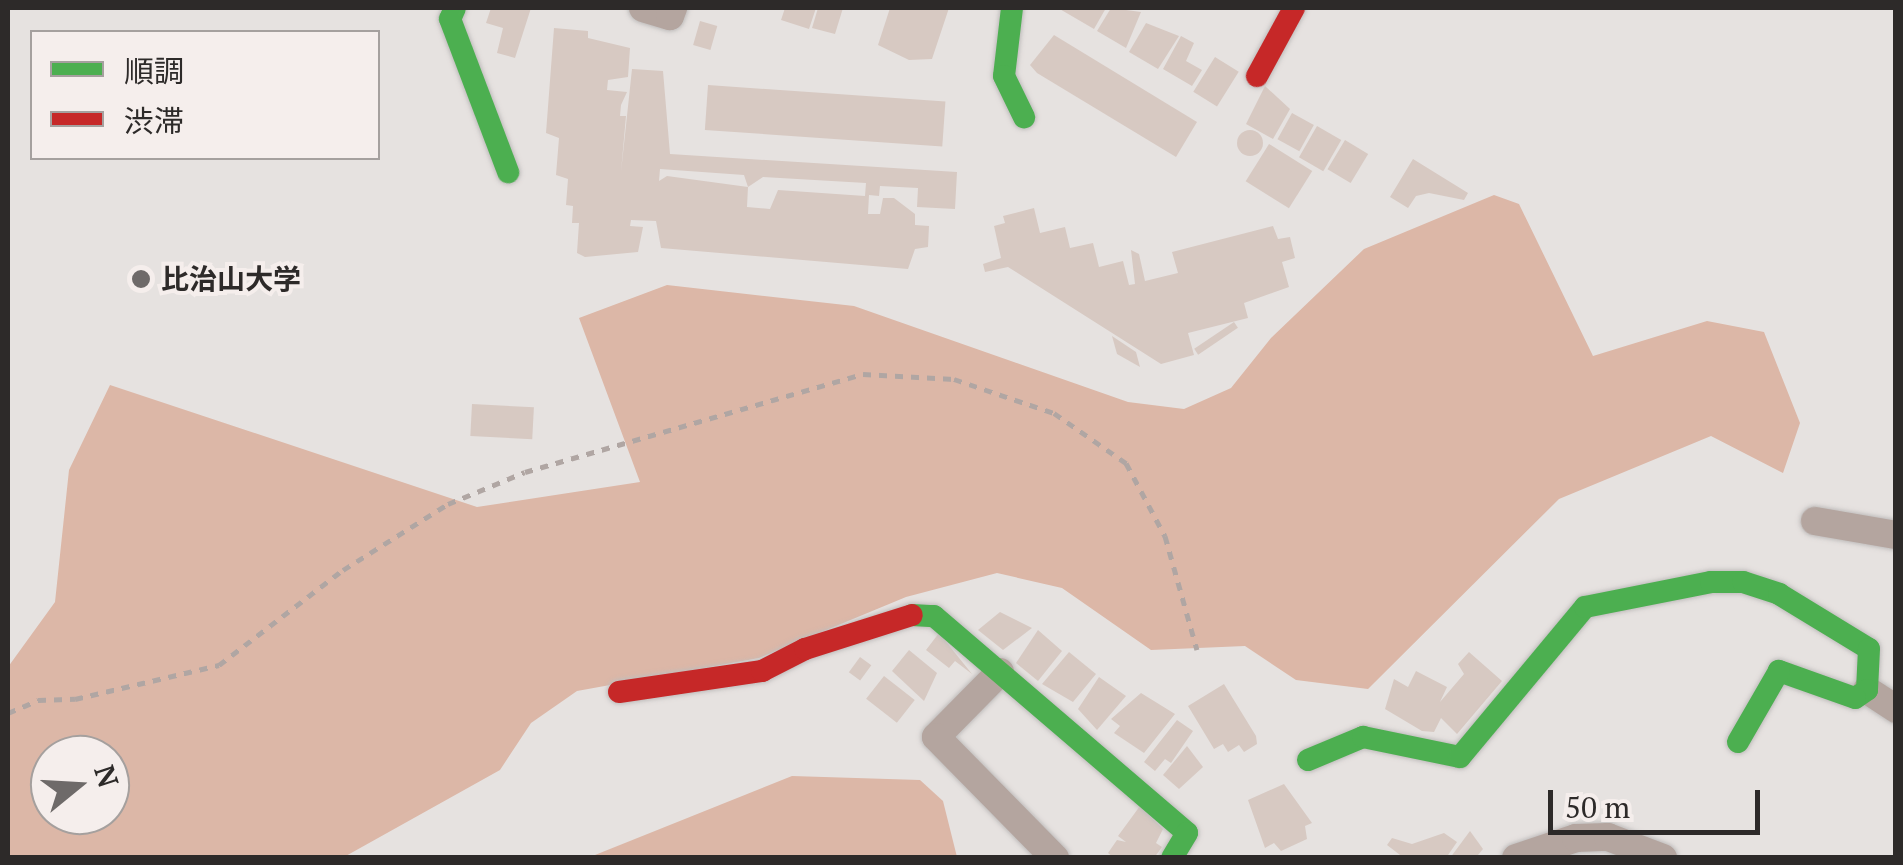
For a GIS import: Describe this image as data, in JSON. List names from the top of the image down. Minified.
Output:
{"places":["比治山大学"],"legend":["順調","渋滞"],"scale_bar":"50 m","north":"right"}
